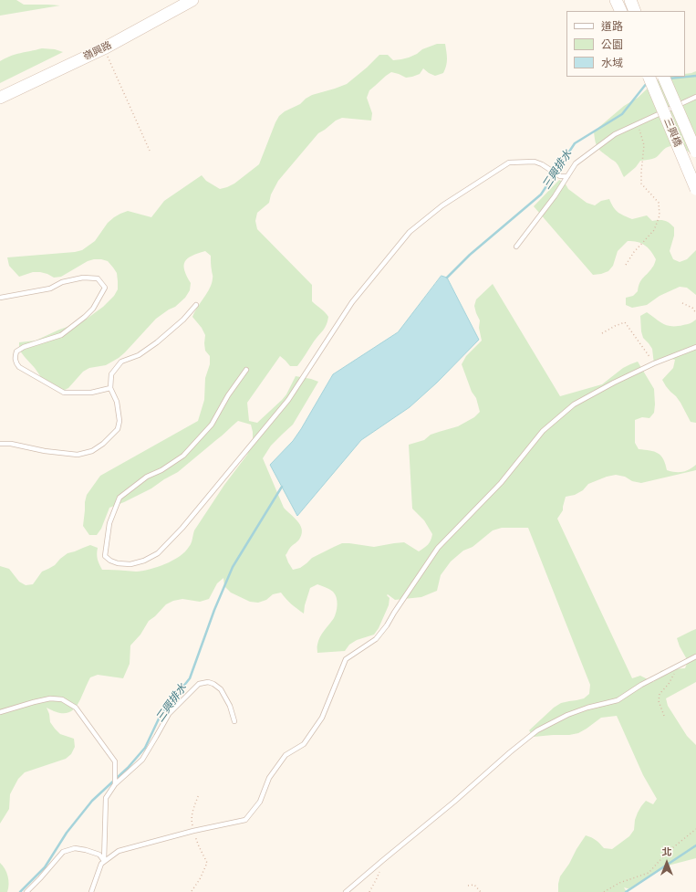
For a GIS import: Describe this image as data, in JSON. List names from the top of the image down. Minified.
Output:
{"streets":{"main road":["嶺興路","三興橋"]},"water":["三興排水"],"legend":["道路","公園","水域"],"north":"top"}
